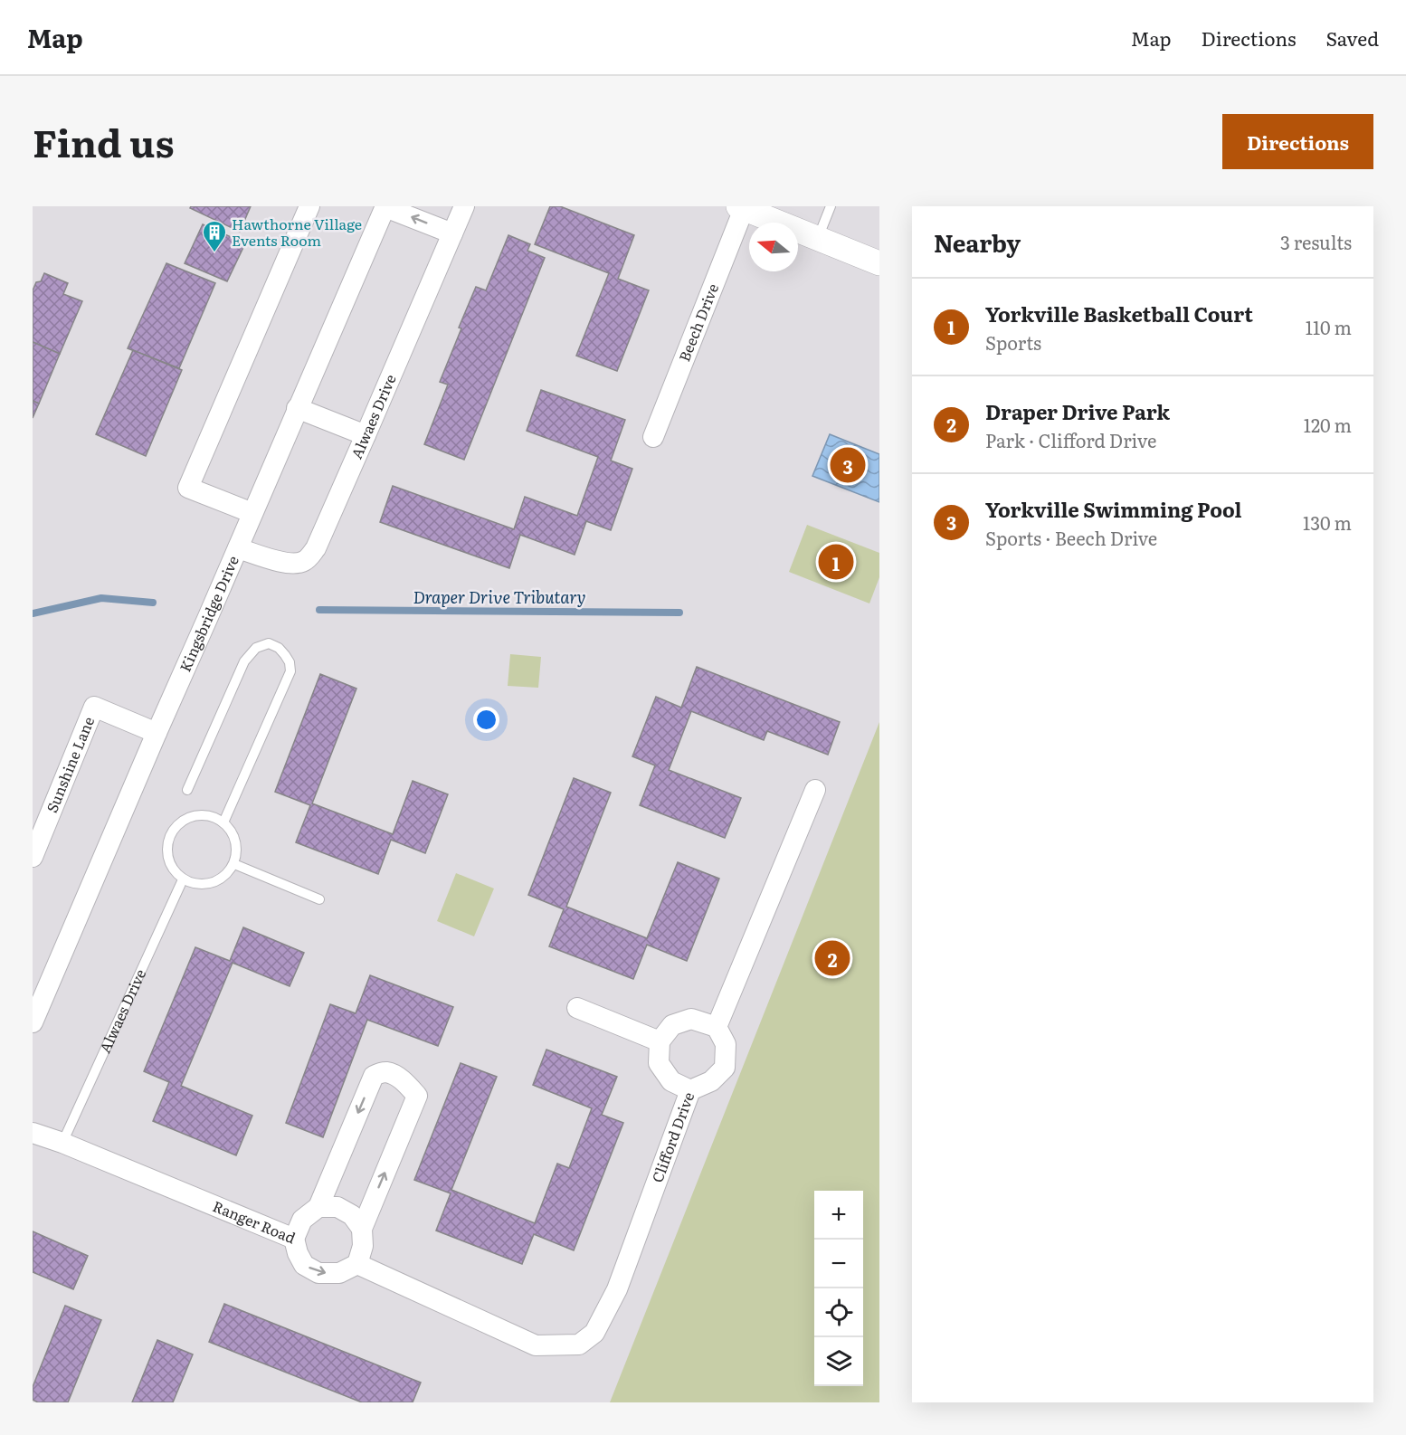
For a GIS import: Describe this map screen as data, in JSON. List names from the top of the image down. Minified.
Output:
{"streets":{"street":["Beech Drive","Alwaes Drive","Kingsbridge Drive","Sunshine Lane","Clifford Drive","Ranger Road"]},"crossings":[["Alwaes Drive","Kingsbridge Drive"],["Alwaes Drive","Ranger Road"],["Kingsbridge Drive","Sunshine Lane"],["Clifford Drive","Ranger Road"]],"water":["Draper Drive Tributary"],"places":{"building":["Hawthorne Village Events Room"]},"north":"left","page":{"header":"Map","nav":["Map","Directions","Saved"],"title":"Find us","buttons":"Directions","heading":["Nearby","3 results"],"list":[{"mark":"1","name":"Yorkville Basketball Court","note":"Sports","value":"110 m"},{"mark":"2","name":"Draper Drive Park","note":"Park · Clifford Drive","value":"120 m"},{"mark":"3","name":"Yorkville Swimming Pool","note":"Sports · Beech Drive","value":"130 m"}],"pins":["3","1","2"],"map_buttons":["+","−"]}}
